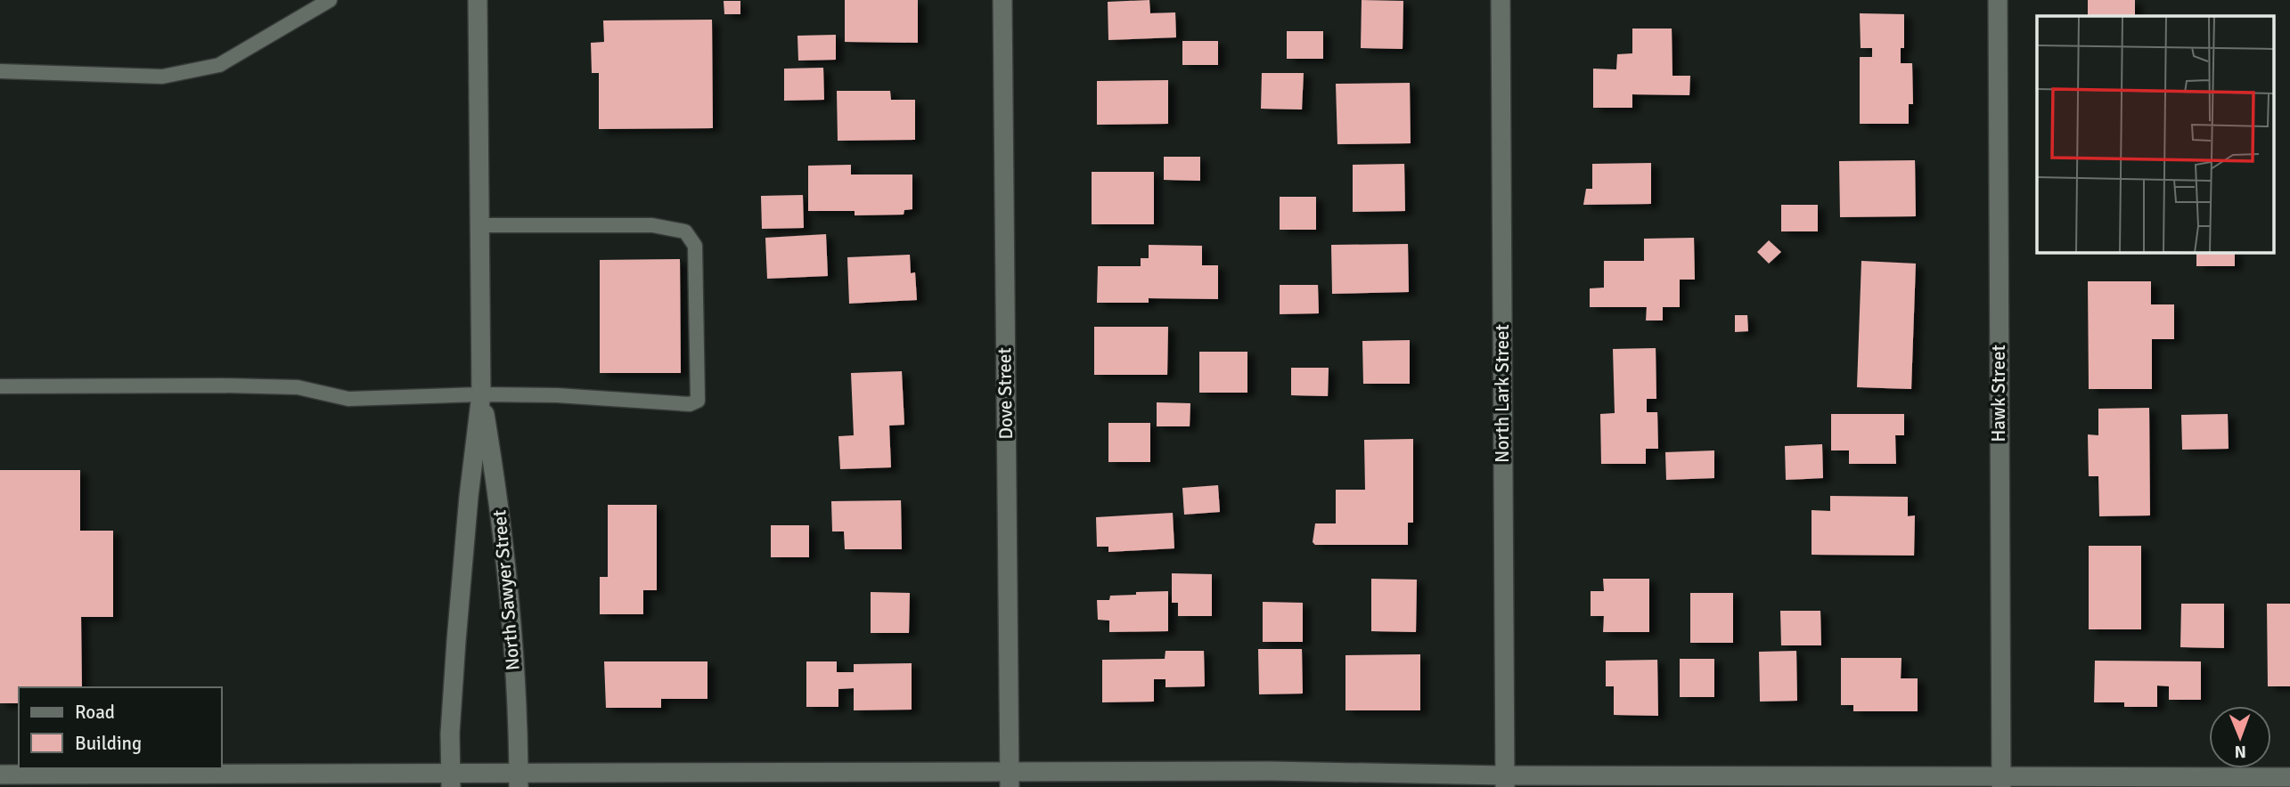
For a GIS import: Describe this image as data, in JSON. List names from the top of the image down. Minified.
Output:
{"streets":{"street":["Dove Street","North Lark Street","Hawk Street","North Sawyer Street"]},"legend":["Road","Building"],"north":"bottom"}
